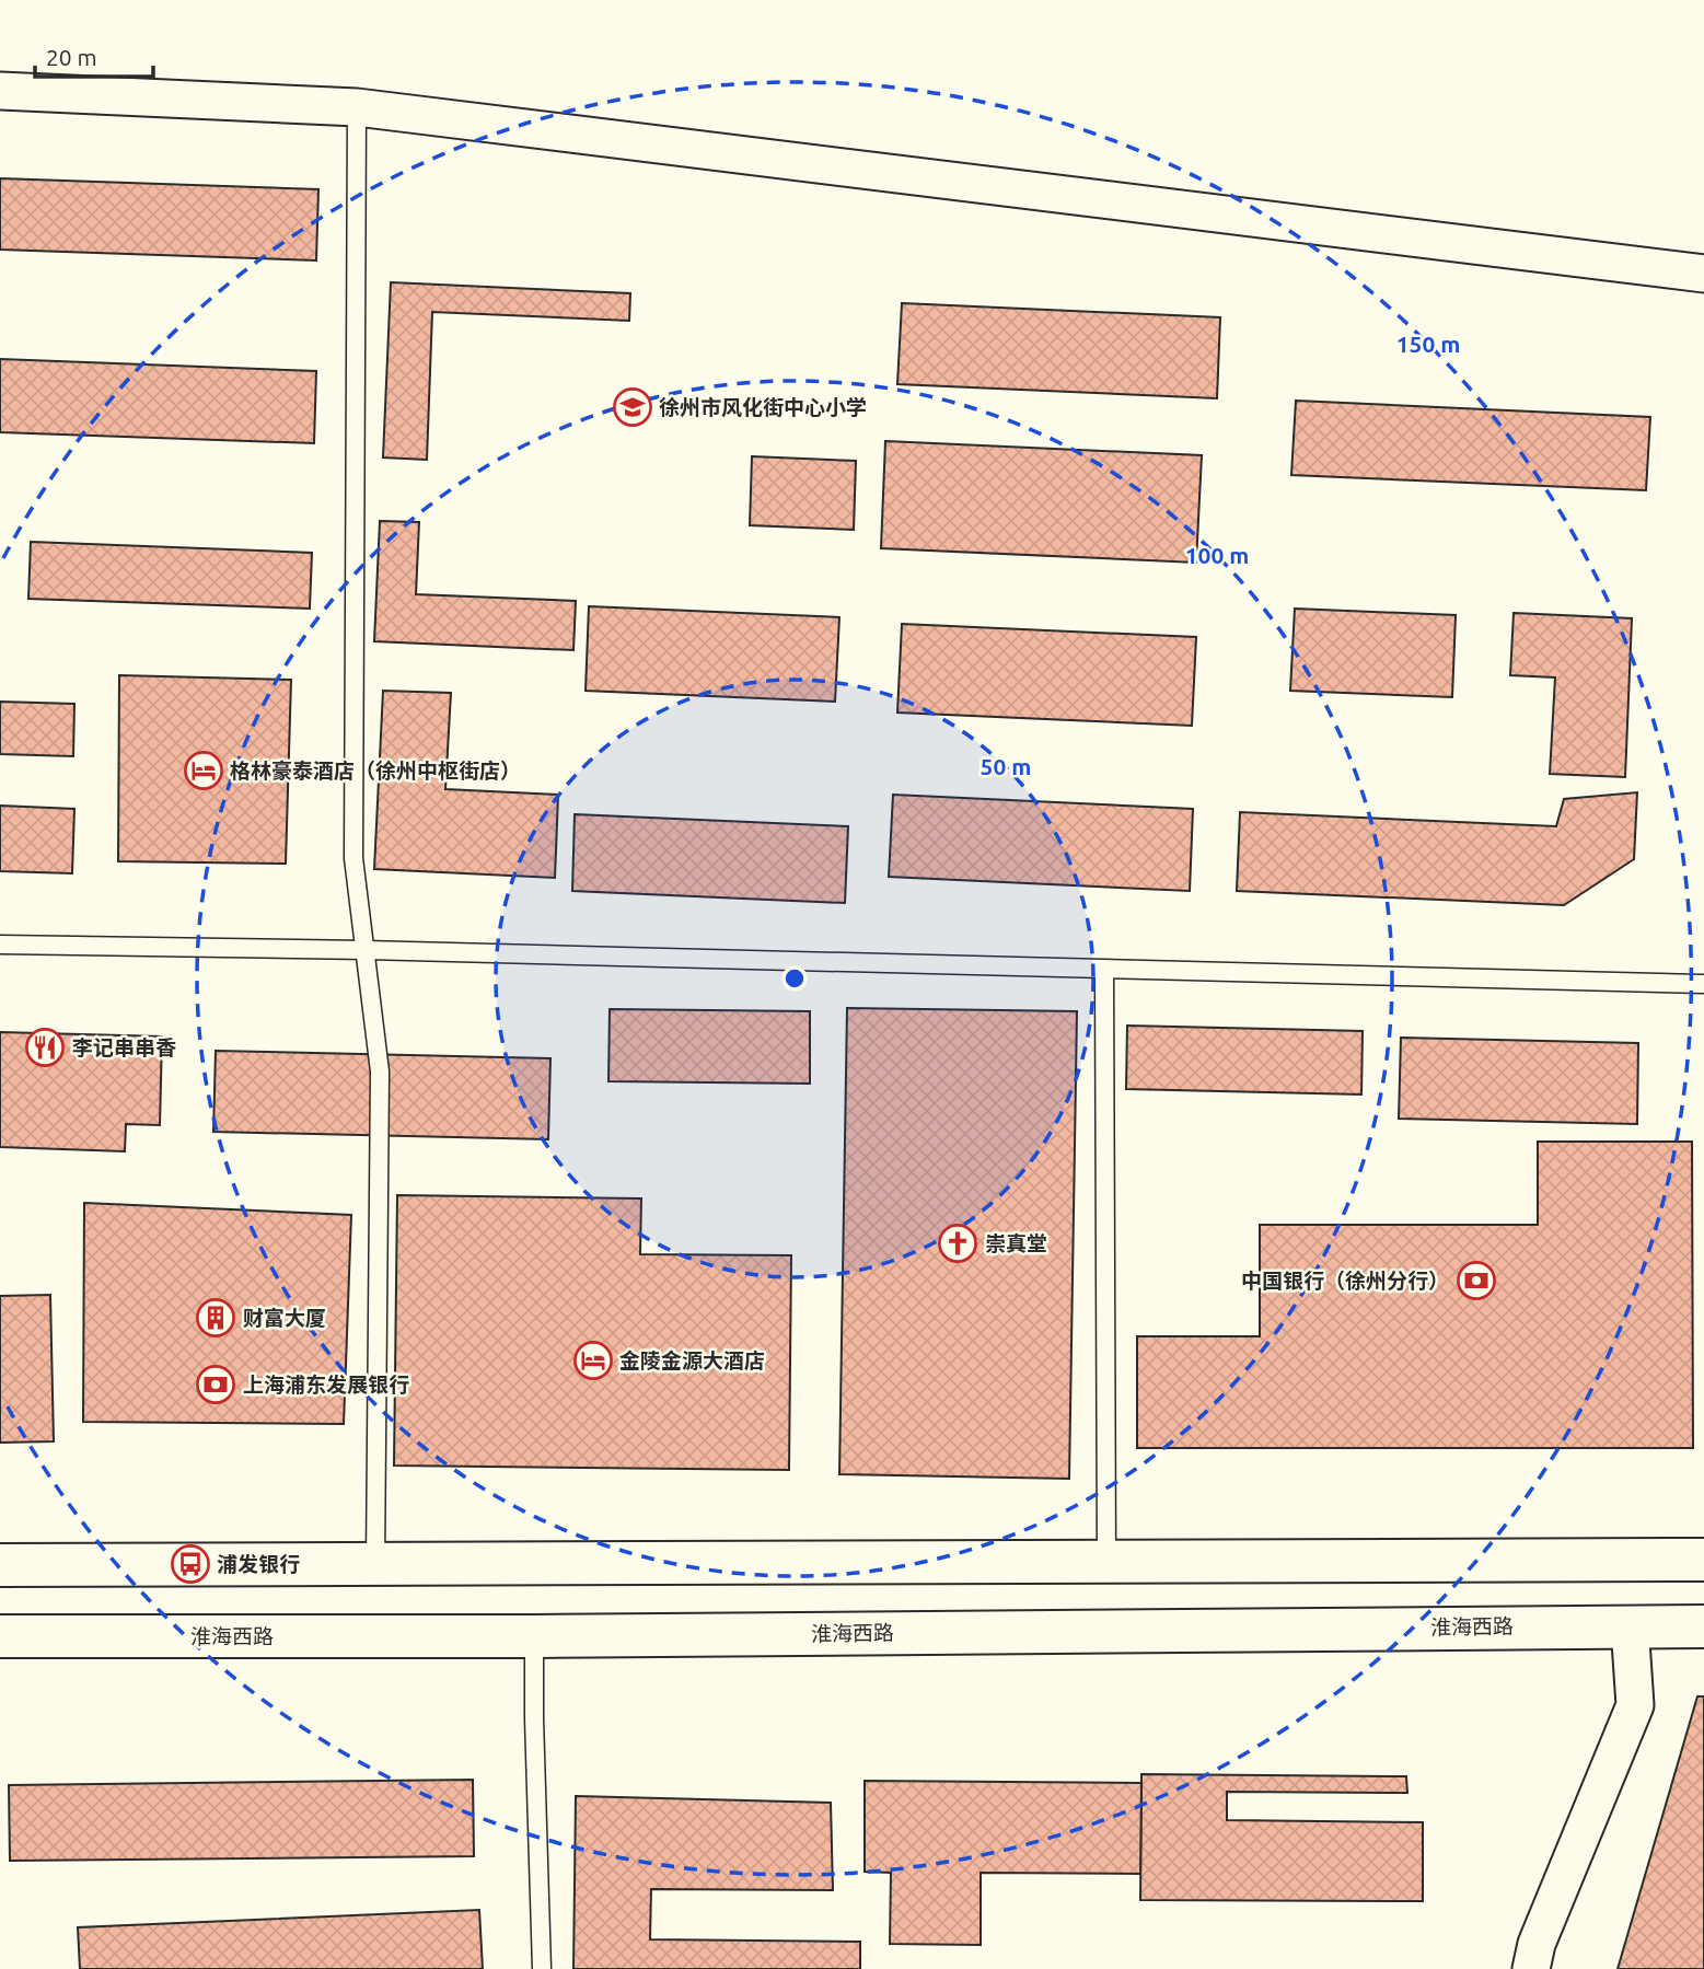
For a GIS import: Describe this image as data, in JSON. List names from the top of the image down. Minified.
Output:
{"streets":{"main road":["淮海西路"]},"places":{"school or university":["徐州市风化街中心小学"],"hotel":["格林豪泰酒店（徐州中枢街店）","金陵金源大酒店"],"restaurant":["李记串串香"],"church":["崇真堂"],"bank":["中国银行（徐州分行）","上海浦东发展银行"],"building":["财富大厦"],"bus stop":["浦发银行"]},"scale_bar":"20 m","rings":["150 m","100 m","50 m"]}
